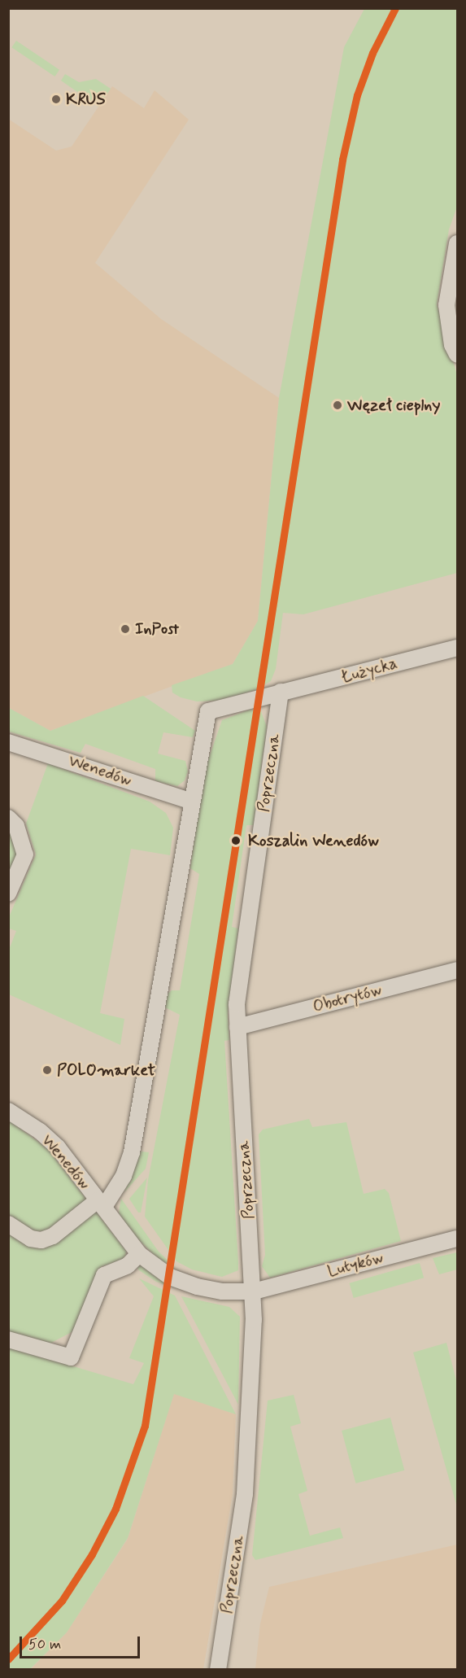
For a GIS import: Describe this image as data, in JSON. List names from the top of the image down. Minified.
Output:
{"streets":{"street":["Łużycka","Wenedów","Poprzeczna","Obotrytów","Lutyków"]},"crossings":[["Łużycka","Wenedów"],["Łużycka","Poprzeczna"],["Wenedów","Poprzeczna"],["Wenedów","Lutyków"],["Poprzeczna","Obotrytów"],["Poprzeczna","Lutyków"]],"places":["KRUS","Węzeł cieplny","InPost","Koszalin Wenedów","POLOmarket"],"scale_bar":"50 m"}
